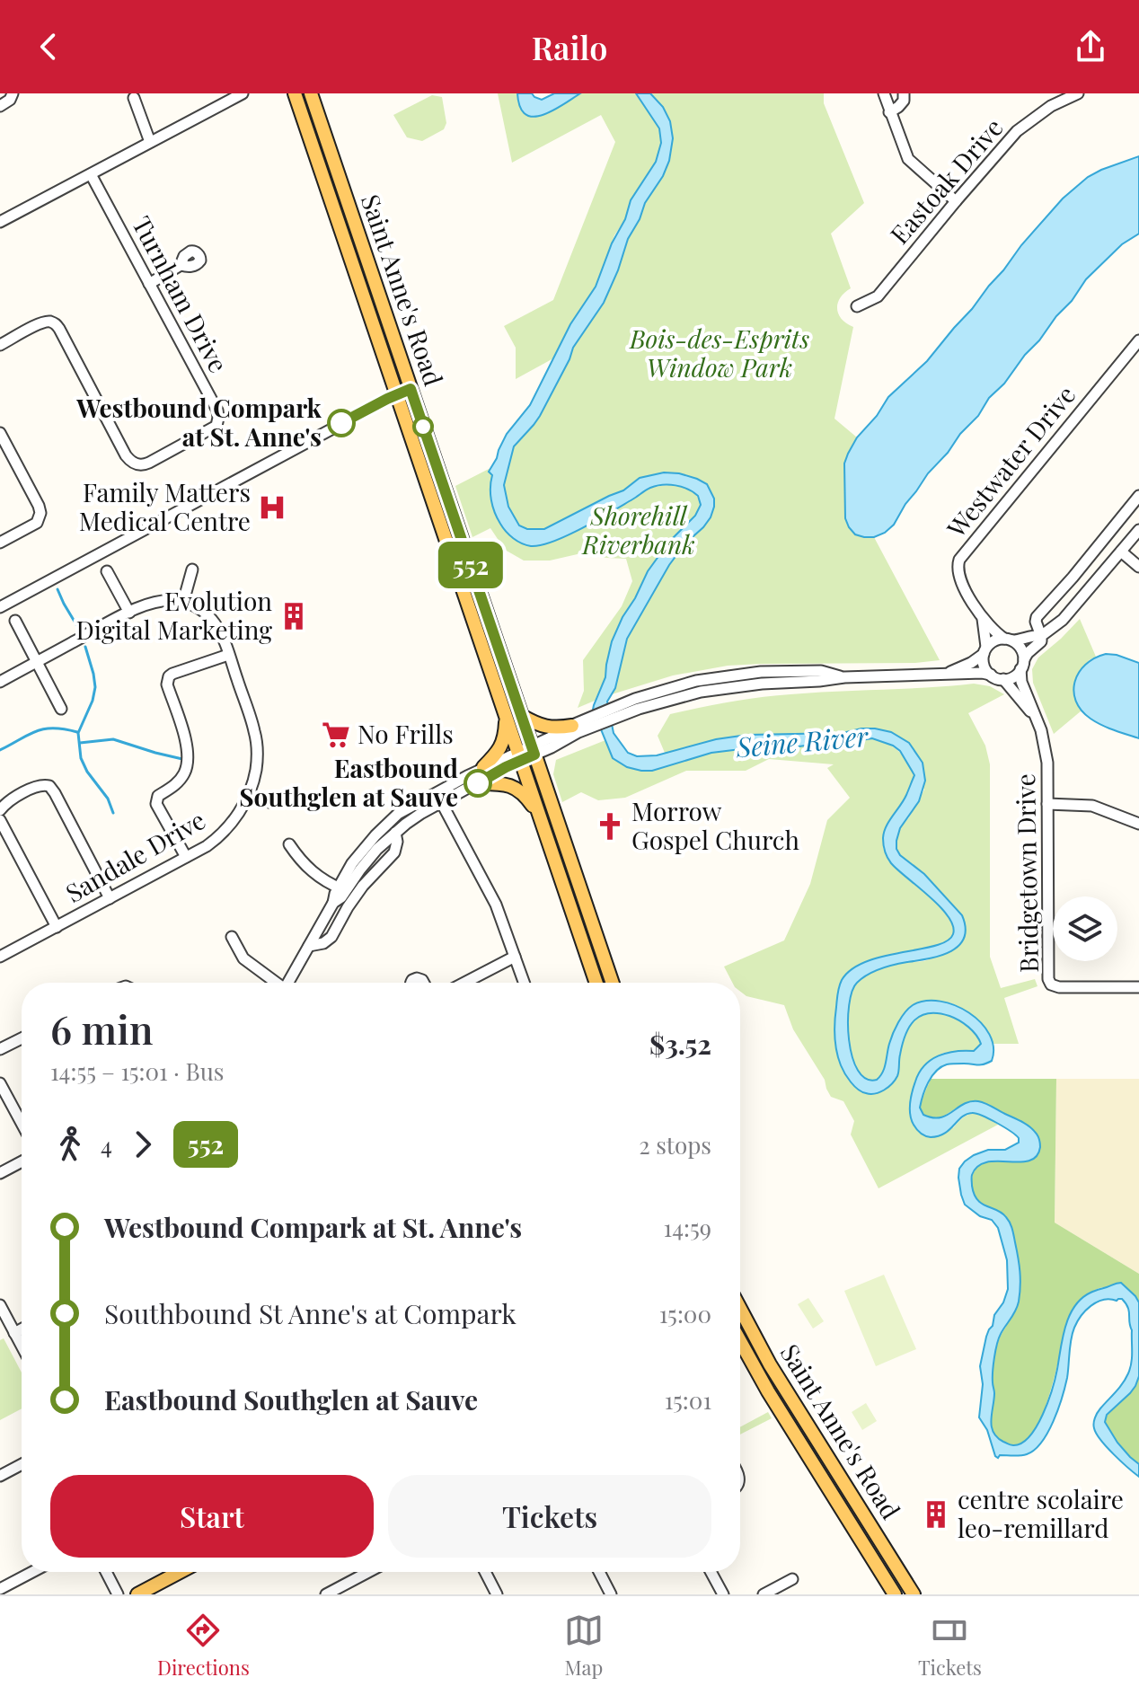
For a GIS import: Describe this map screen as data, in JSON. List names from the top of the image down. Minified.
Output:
{"streets":{"main road":["Saint Anne's Road"],"street":["Eastoak Drive","Turnham Drive","Westwater Drive","Sandale Drive","Bridgetown Drive"]},"crossings":[["Westwater Drive","Bridgetown Drive"]],"water":["Seine River"],"parks":["Bois-des-Esprits Window Park","Shorehill Riverbank"],"places":{"other":["Westbound Compark at St. Anne's","Eastbound Southglen at Sauve"],"hospital":["Family Matters Medical Centre"],"building":["Evolution Digital Marketing","centre scolaire leo-remillard"],"supermarket":["No Frills"],"church":["Morrow Gospel Church"]},"lines":["bus line 552"],"page":{"header":"Railo","on_map":"552","heading":["6 min","14:55 – 15:01 · Bus","$3.52"],"legs":["4","552","2 stops"],"list":[{"name":"Westbound Compark at St. Anne's","value":"14:59"},{"name":"Southbound St Anne's at Compark","value":"15:00"},{"name":"Eastbound Southglen at Sauve","value":"15:01"}],"buttons":["Start","Tickets"],"tabs":["Directions","Map","Tickets"]}}
